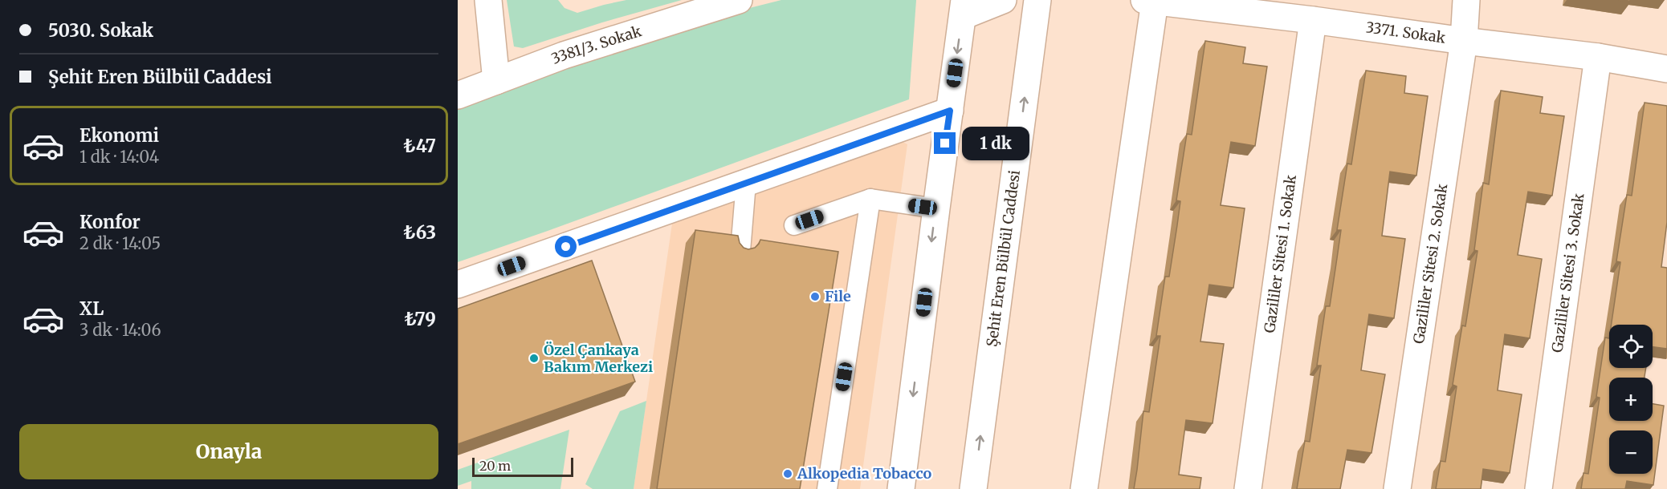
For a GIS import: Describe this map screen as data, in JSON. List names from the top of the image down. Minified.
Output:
{"streets":{"street":["3371. Sokak","3381/3. Sokak","Gazililer Sitesi 1. Sokak","Şehit Eren Bülbül Caddesi","Gazililer Sitesi 2. Sokak","Gazililer Sitesi 3. Sokak"]},"crossings":[["3371. Sokak","Gazililer Sitesi 1. Sokak"],["3371. Sokak","Gazililer Sitesi 2. Sokak"],["3371. Sokak","Gazililer Sitesi 3. Sokak"]],"places":["File","Özel Çankaya Bakım Merkezi","Alkopedia Tobacco"],"scale_bar":"20 m","page":{"banner":["5030. Sokak","Şehit Eren Bülbül Caddesi"],"list":[{"name":"Ekonomi","note":"1 dk · 14:04","value":"₺47"},{"name":"Konfor","note":"2 dk · 14:05","value":"₺63"},{"name":"XL","note":"3 dk · 14:06","value":"₺79"}],"bubble":"1 dk","map_buttons":["+","−"],"buttons":"Onayla","scale":"20 m"}}
